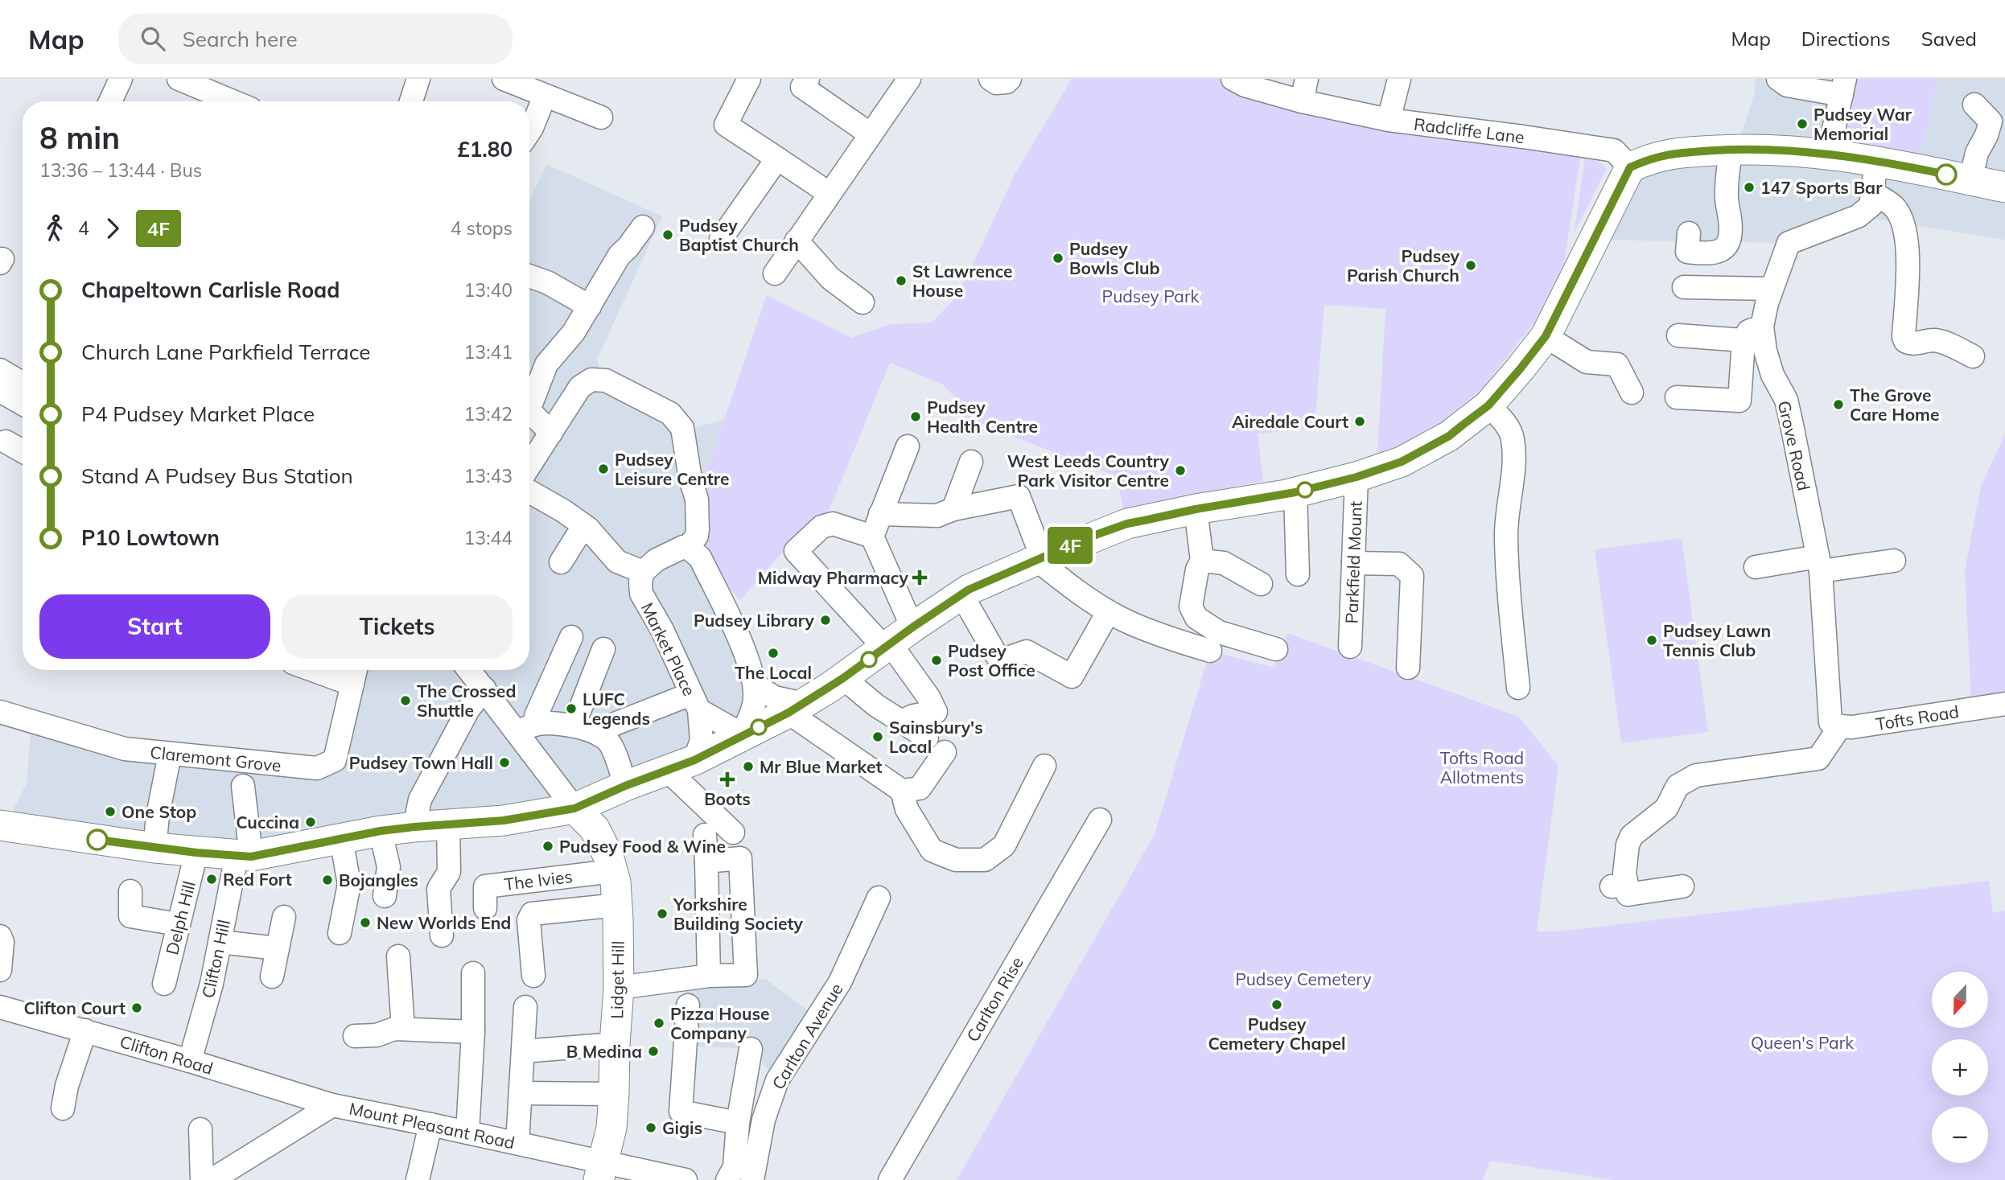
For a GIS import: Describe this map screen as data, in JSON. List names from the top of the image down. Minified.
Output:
{"streets":{"main road":["Lidget Hill"],"street":["Radcliffe Lane","Grove Road","Parkfield Mount","Market Place","Tofts Road","Claremont Grove","The Ivies","Delph Hill","Clifton Hill","Carlton Rise","Carlton Avenue","Clifton Road","Mount Pleasant Road"]},"crossings":[["Grove Road","Tofts Road"],["The Ivies","Lidget Hill"],["Clifton Hill","Clifton Road"],["Lidget Hill","Mount Pleasant Road"],["Clifton Road","Mount Pleasant Road"]],"parks":["Pudsey Park","Tofts Road Allotments","Pudsey Cemetery","Queen's Park"],"places":{"other":["Pudsey War Memorial","147 Sports Bar","Pudsey Baptist Church","Pudsey Bowls Club","Pudsey Parish Church","St Lawrence House","The Grove Care Home","Pudsey Health Centre","Airedale Court","Pudsey Leisure Centre","West Leeds Country Park Visitor Centre","Pudsey Library","Pudsey Lawn Tennis Club","The Local","Pudsey Post Office","The Crossed Shuttle","LUFC Legends","Sainsbury's Local","Pudsey Town Hall","Mr Blue Market","One Stop","Cuccina","Pudsey Food & Wine","Red Fort","Bojangles","Yorkshire Building Society","New Worlds End","Pudsey Cemetery Chapel","Clifton Court","Pizza House Company","B Medina","Gigis"],"health":["Midway Pharmacy","Boots"]},"lines":["bus line 4F"],"north":"bottom","page":{"header":"Map","search":"Search here","nav":["Map","Directions","Saved"],"on_map":"4F","heading":["8 min","13:36 – 13:44 · Bus","£1.80"],"legs":["4","4F","4 stops"],"list":[{"name":"Chapeltown Carlisle Road","value":"13:40"},{"name":"Church Lane Parkfield Terrace","value":"13:41"},{"name":"P4 Pudsey Market Place","value":"13:42"},{"name":"Stand A Pudsey Bus Station","value":"13:43"},{"name":"P10 Lowtown","value":"13:44"}],"buttons":["Start","Tickets"],"map_buttons":["+","−"]}}
